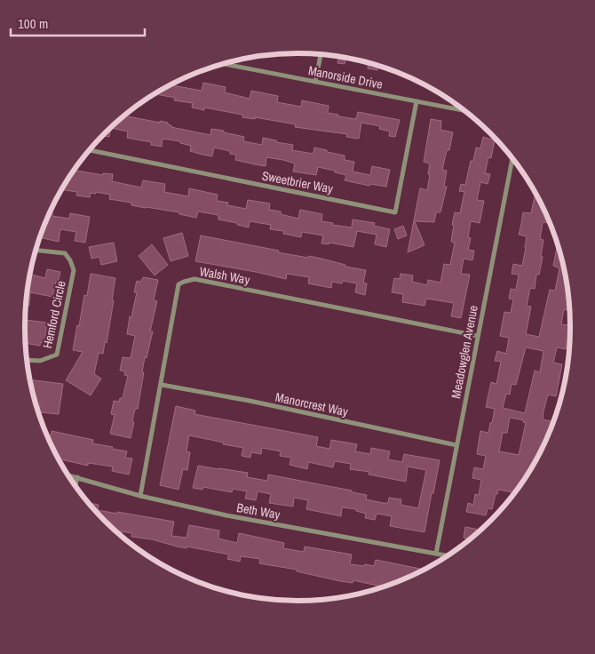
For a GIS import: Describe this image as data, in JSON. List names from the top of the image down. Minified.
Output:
{"streets":{"street":["Manorside Drive","Sweetbrier Way","Walsh Way","Hemford Circle","Meadowglen Avenue","Manorcrest Way","Beth Way"]},"crossings":[["Manorside Drive","Sweetbrier Way"],["Walsh Way","Meadowglen Avenue"],["Walsh Way","Manorcrest Way"],["Walsh Way","Beth Way"],["Meadowglen Avenue","Manorcrest Way"],["Meadowglen Avenue","Beth Way"]],"scale_bar":"100 m"}
